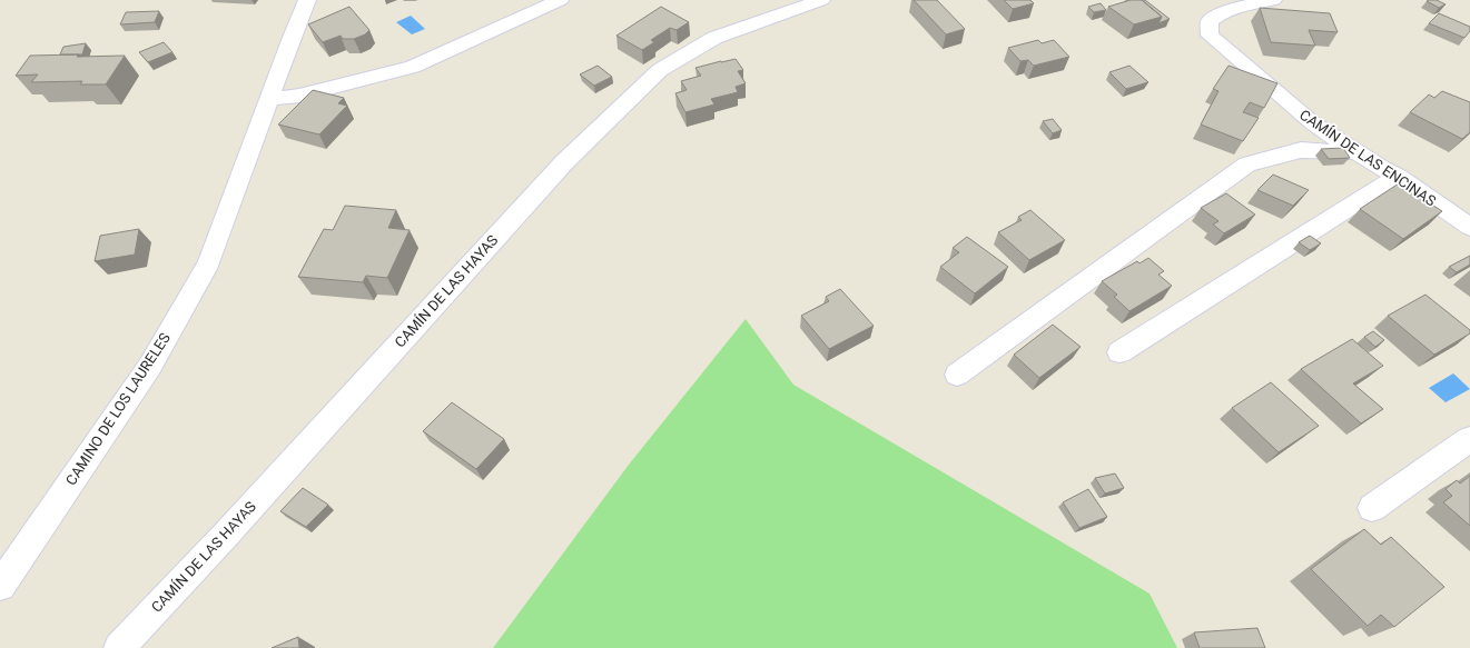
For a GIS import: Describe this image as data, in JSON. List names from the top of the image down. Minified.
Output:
{"streets":{"street":["CAMÍN DE LAS ENCINAS","CAMÍN DE LAS HAYAS","CAMINO DE LOS LAURELES"]}}
